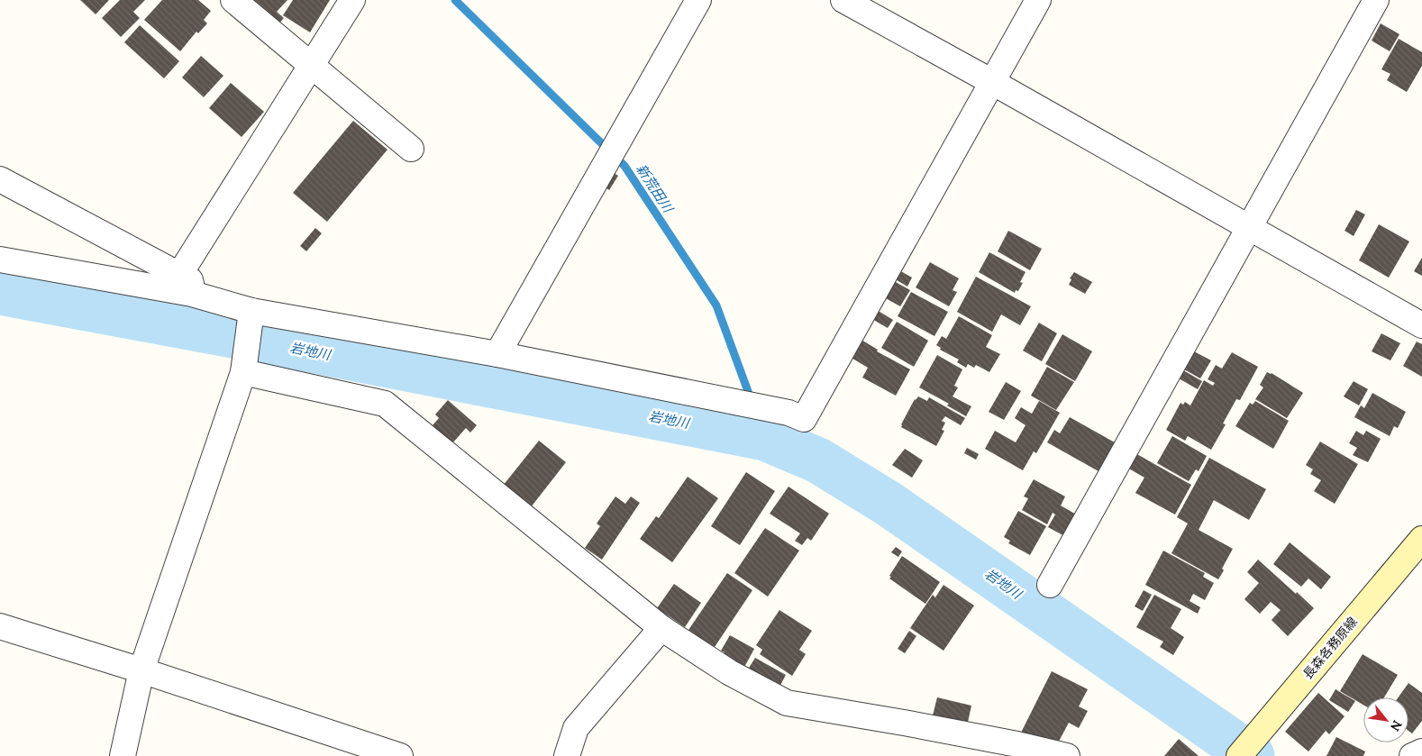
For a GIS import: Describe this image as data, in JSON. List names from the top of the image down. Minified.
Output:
{"streets":{"main road":["長森各務原線"]},"water":["新荒田川","岩地川"],"north":"bottom right"}
